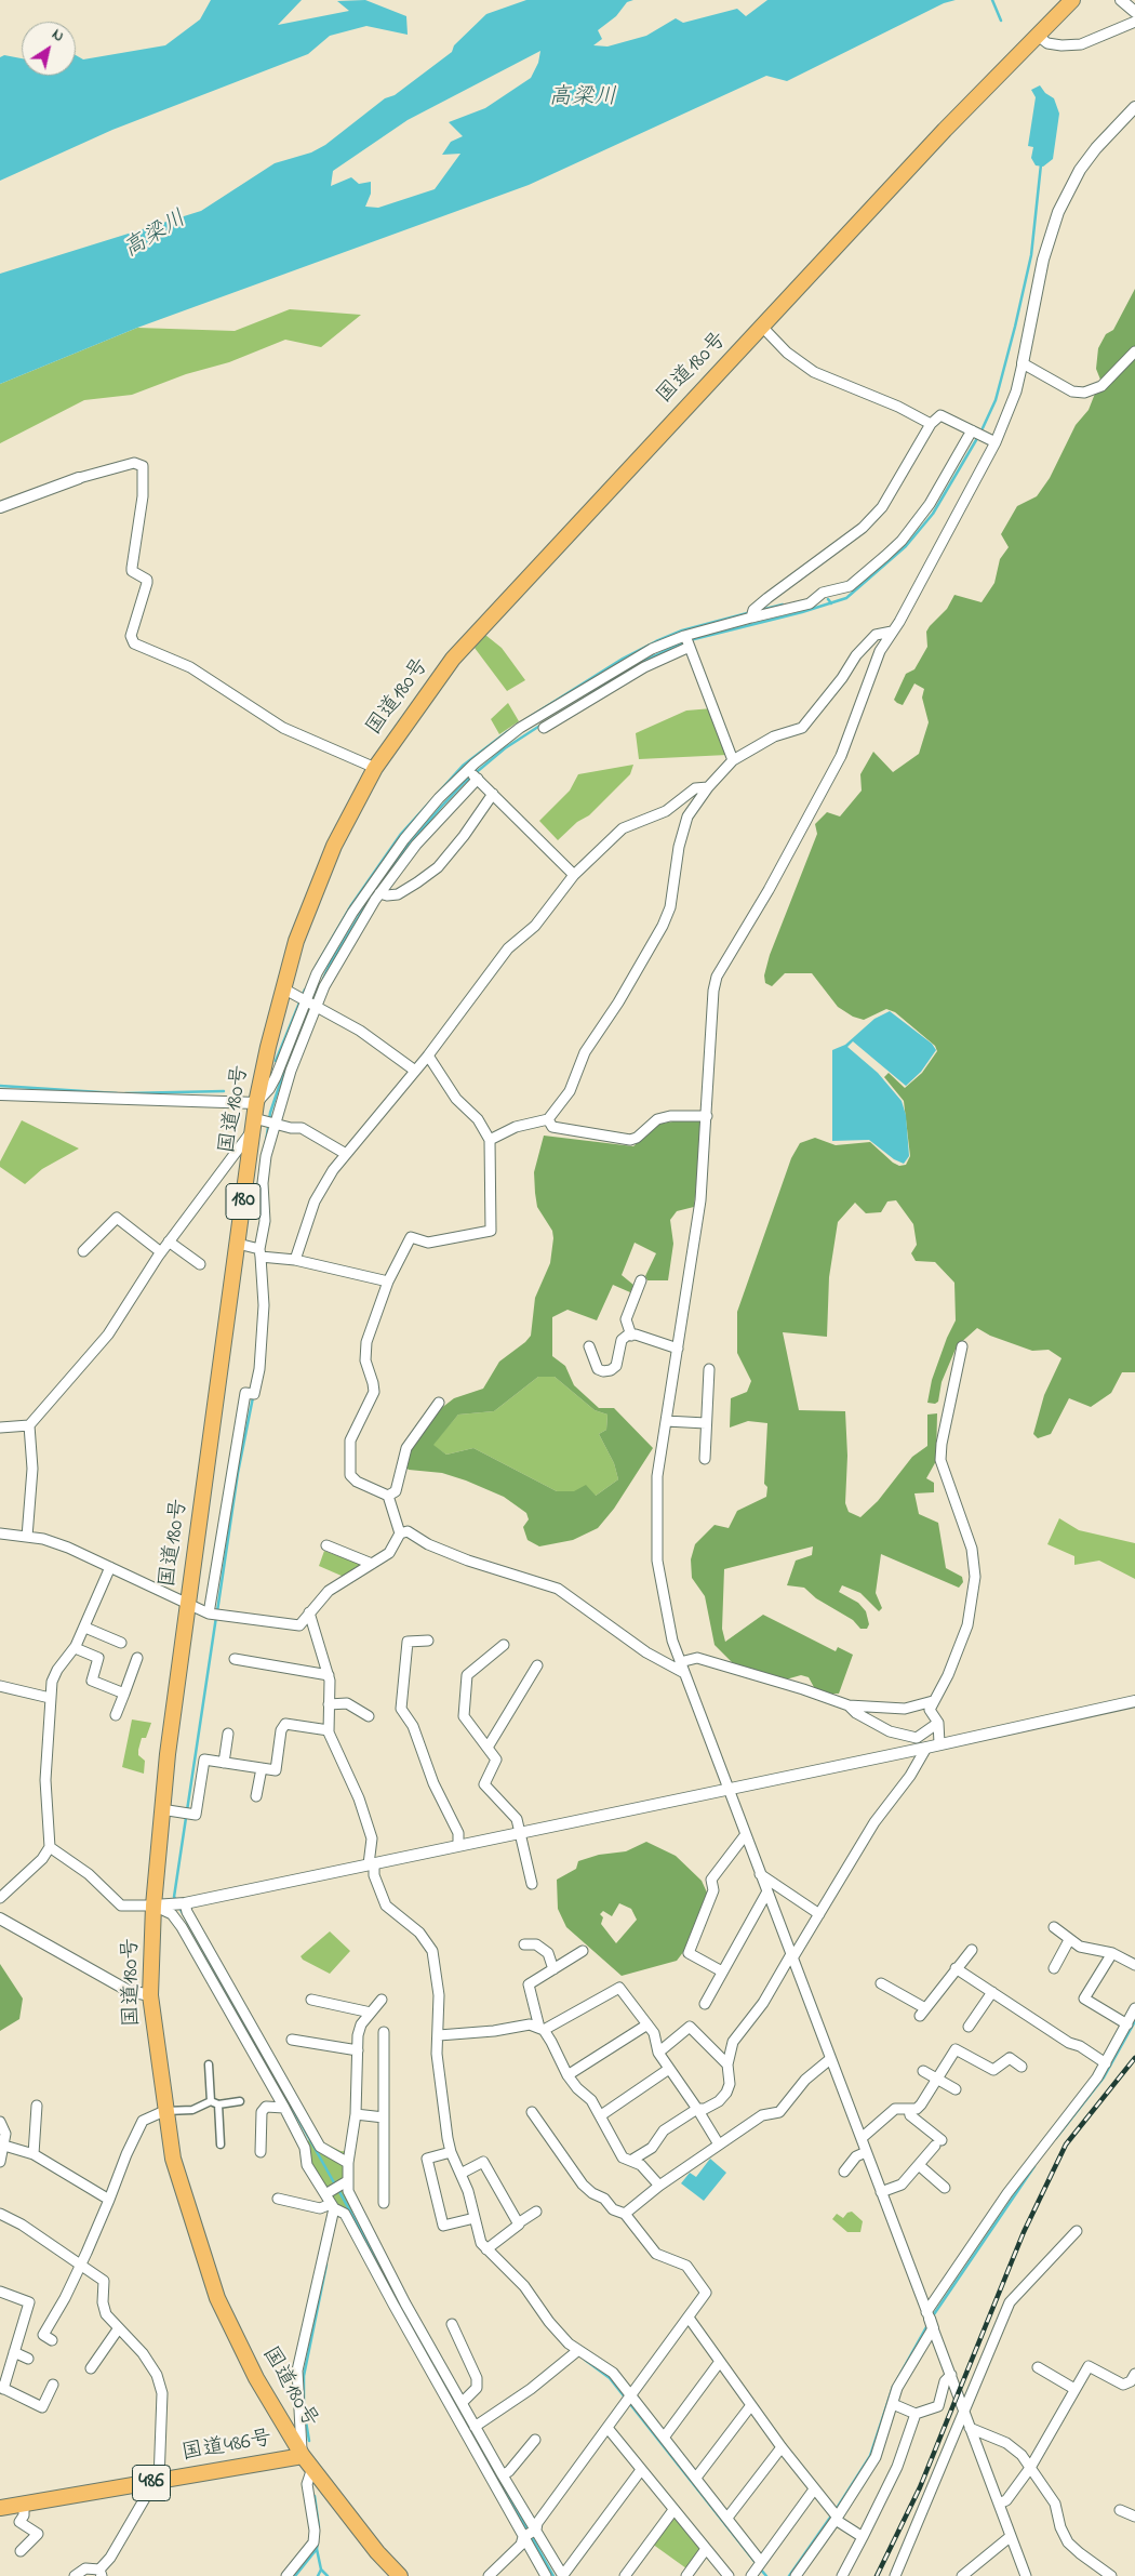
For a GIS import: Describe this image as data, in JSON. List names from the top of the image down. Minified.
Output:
{"streets":{"highway":["国道180号","180","国道486号","486"]},"crossings":[["国道180号","国道486号"]],"water":["高梁川"],"north":"top right"}
